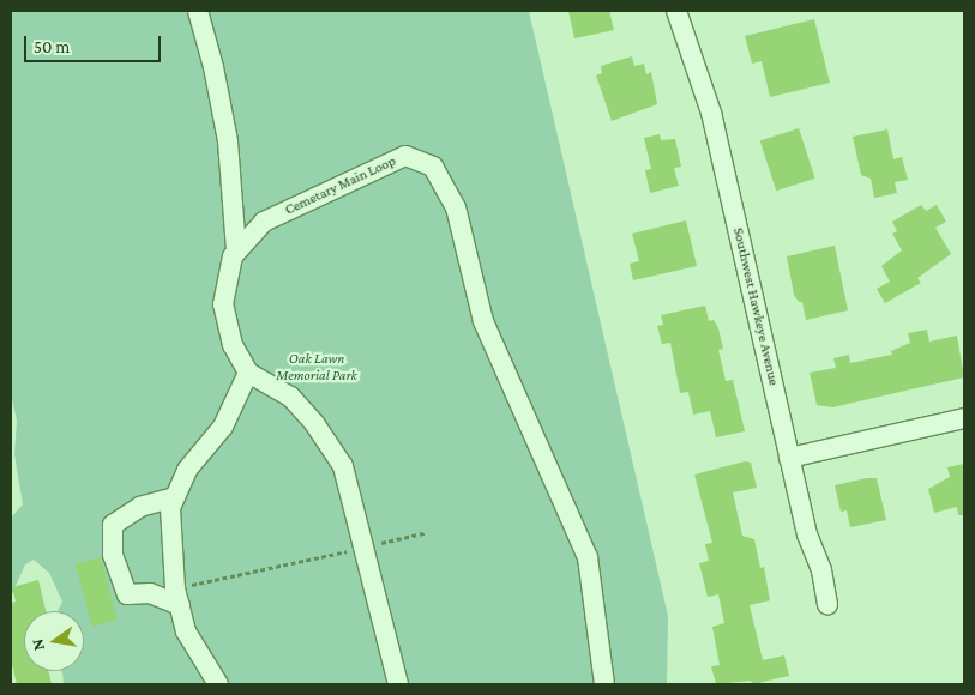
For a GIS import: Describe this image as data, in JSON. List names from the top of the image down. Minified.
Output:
{"streets":{"street":["Cemetary Main Loop","Southwest Hawkeye Avenue"]},"parks":["Oak Lawn Memorial Park"],"scale_bar":"50 m","north":"left"}
